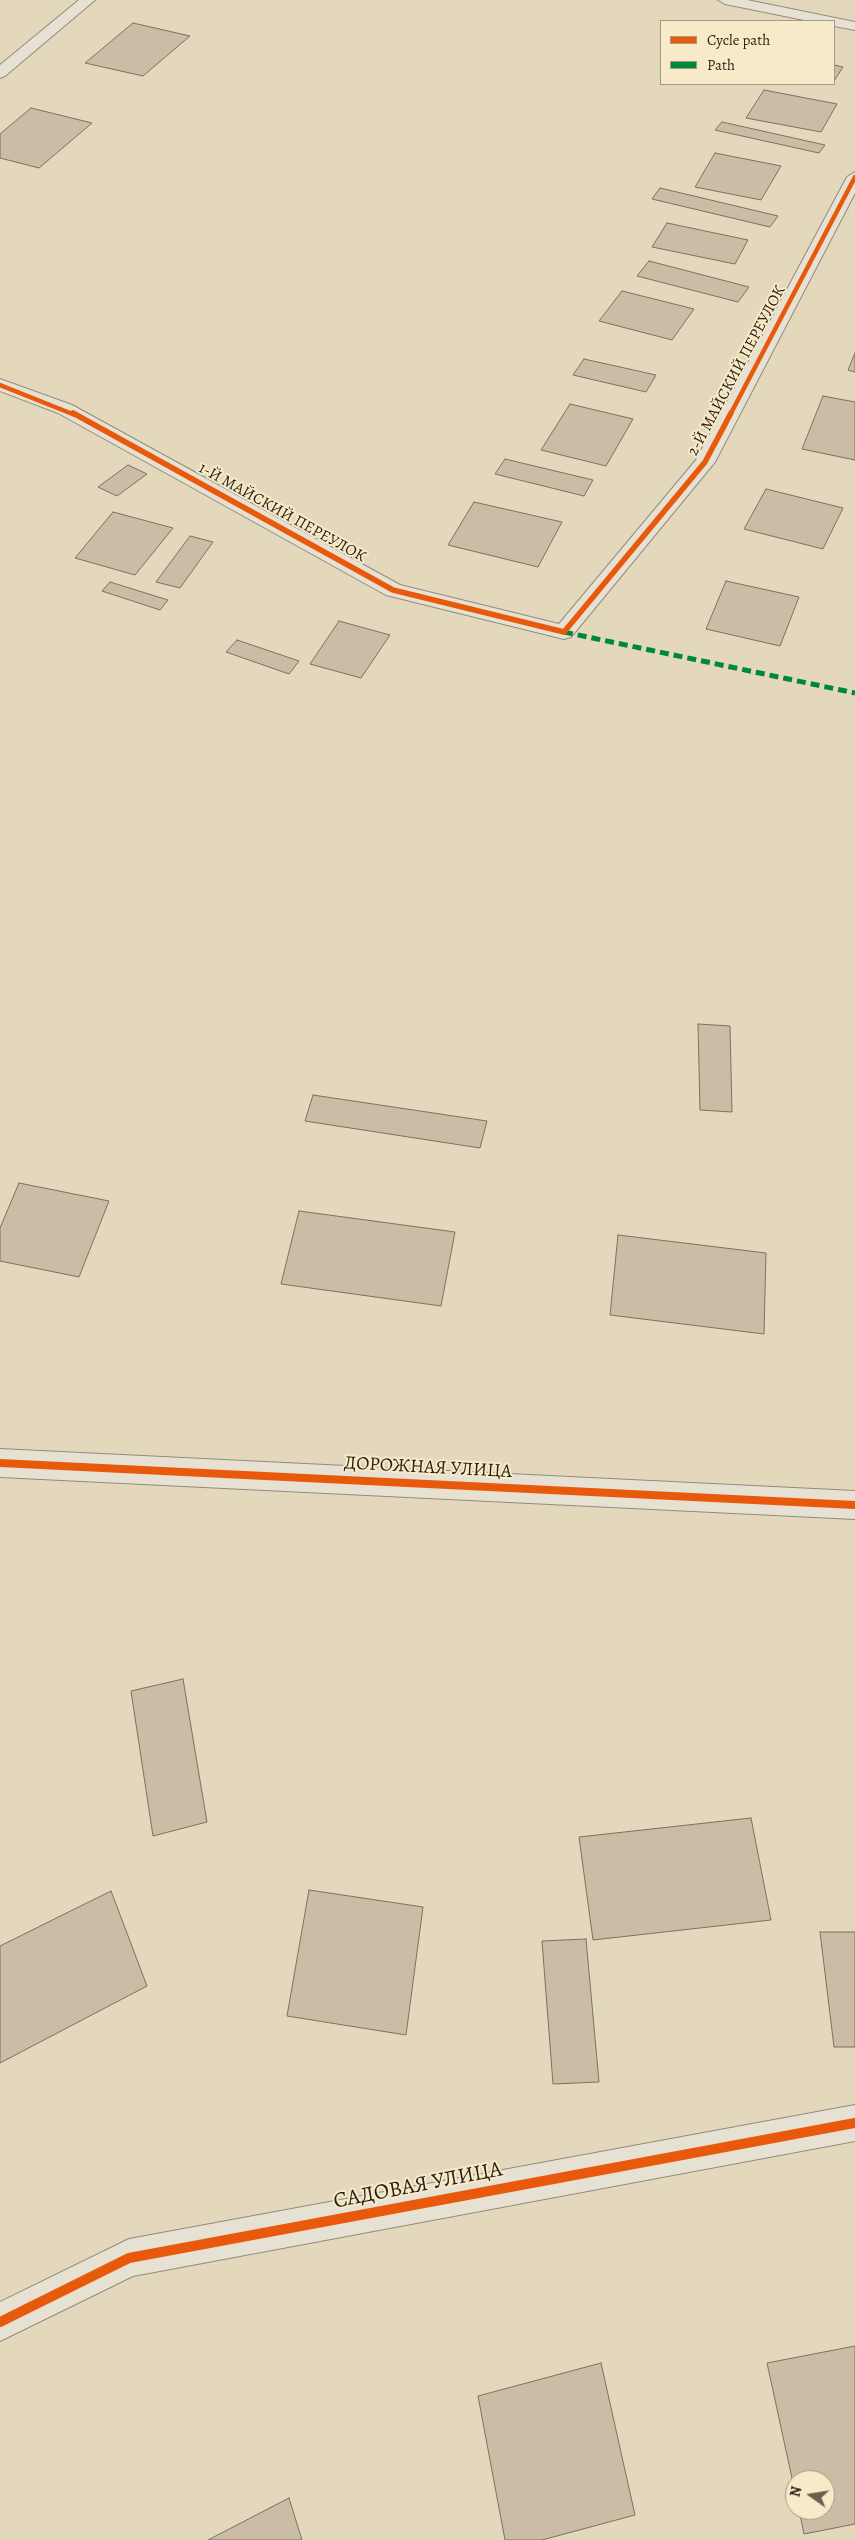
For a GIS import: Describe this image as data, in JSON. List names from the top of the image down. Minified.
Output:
{"streets":{"street":["2-Й МАЙСКИЙ ПЕРЕУЛОК","1-Й МАЙСКИЙ ПЕРЕУЛОК","ДОРОЖНАЯ УЛИЦА","САДОВАЯ УЛИЦА"]},"crossings":[["2-Й МАЙСКИЙ ПЕРЕУЛОК","1-Й МАЙСКИЙ ПЕРЕУЛОК"]],"legend":["Cycle path","Path"],"north":"left"}
